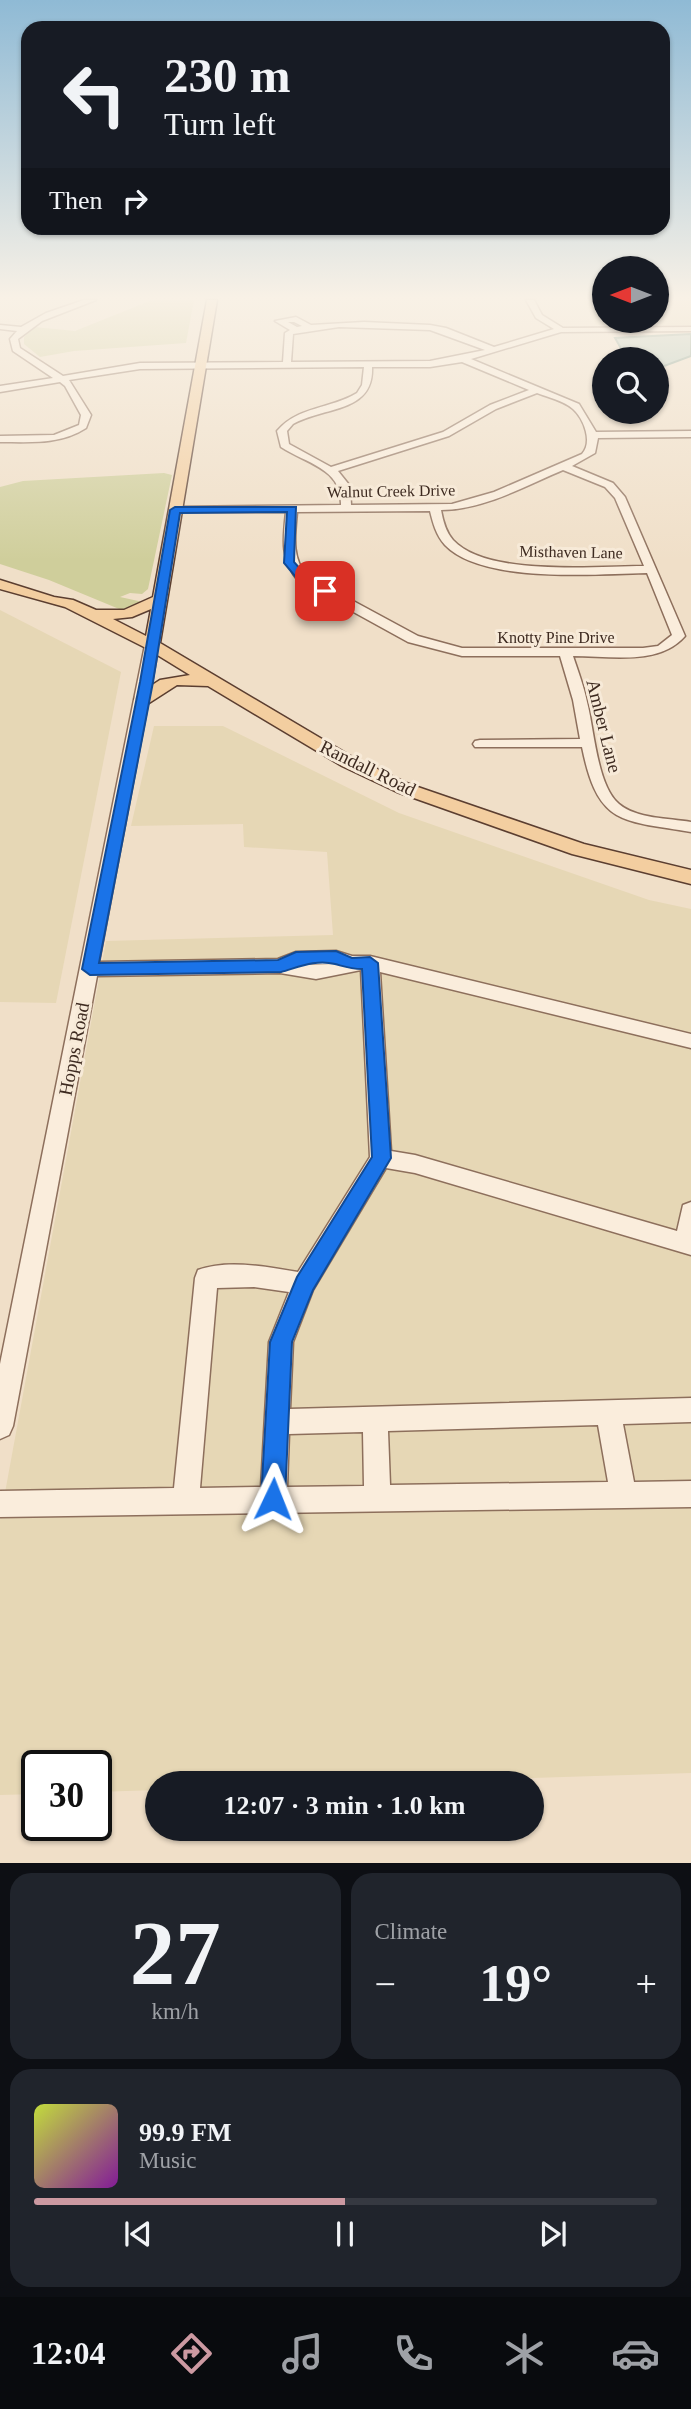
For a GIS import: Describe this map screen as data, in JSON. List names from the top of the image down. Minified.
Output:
{"streets":{"main road":["Randall Road","Hopps Road"],"street":["Walnut Creek Drive","Misthaven Lane","Knotty Pine Drive","Amber Lane"]},"crossings":[["Walnut Creek Drive","Misthaven Lane"],["Walnut Creek Drive","Knotty Pine Drive"],["Walnut Creek Drive","Hopps Road"],["Misthaven Lane","Knotty Pine Drive"],["Knotty Pine Drive","Amber Lane"],["Randall Road","Hopps Road"]],"north":"left","page":{"turn":["230 m","Turn left"],"then":"Then","limit":"30","trip":"12:07 · 3 min · 1.0 km","tile":[["27","km/h"],"Climate"],"heat":["−","19°","+"],"song":["99.9 FM","Music"],"tabs":"12:04"}}
